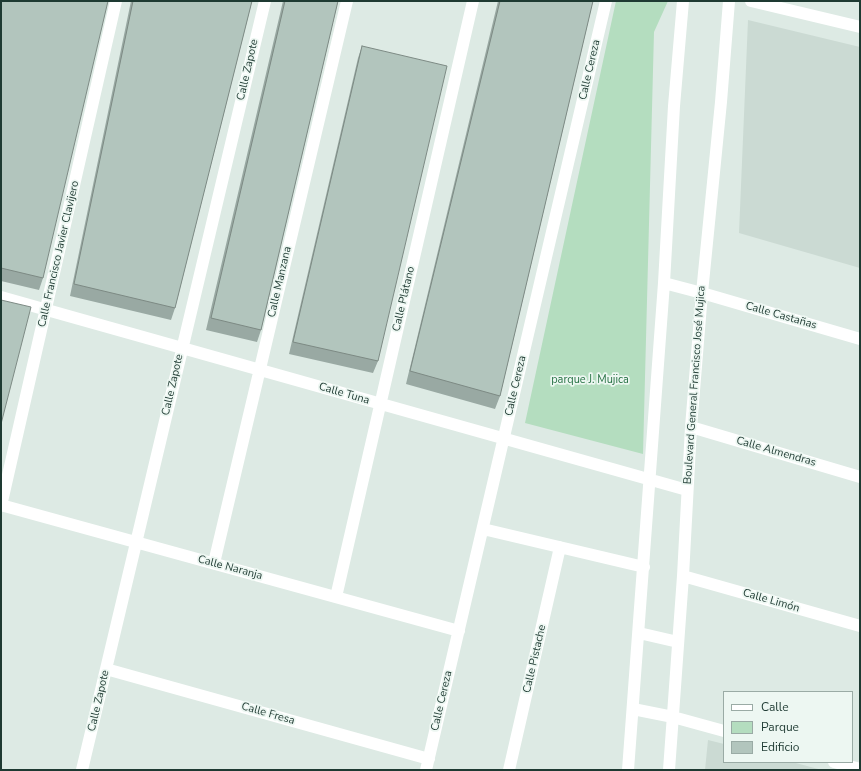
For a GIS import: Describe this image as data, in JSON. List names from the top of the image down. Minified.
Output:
{"streets":{"street":["Calle Zapote","Calle Cereza","Calle Francisco Javier Clavijero","Calle Manzana","Calle Plátano","Calle Castañas","Boulevard General Francisco José Mujica","Calle Tuna","Calle Almendras","Calle Naranja","Calle Limón","Calle Pistache","Calle Fresa"]},"crossings":[["Calle Zapote","Calle Tuna"],["Calle Zapote","Calle Naranja"],["Calle Zapote","Calle Fresa"],["Calle Cereza","Calle Tuna"],["Calle Cereza","Calle Naranja"],["Calle Cereza","Calle Fresa"],["Calle Francisco Javier Clavijero","Calle Tuna"],["Calle Francisco Javier Clavijero","Calle Naranja"],["Calle Manzana","Calle Tuna"],["Calle Manzana","Calle Naranja"],["Calle Plátano","Calle Tuna"],["Calle Plátano","Calle Naranja"],["Calle Castañas","Boulevard General Francisco José Mujica"],["Boulevard General Francisco José Mujica","Calle Tuna"],["Boulevard General Francisco José Mujica","Calle Almendras"],["Boulevard General Francisco José Mujica","Calle Limón"]],"parks":["parque J. Mujica"],"legend":["Calle","Parque","Edificio"]}
